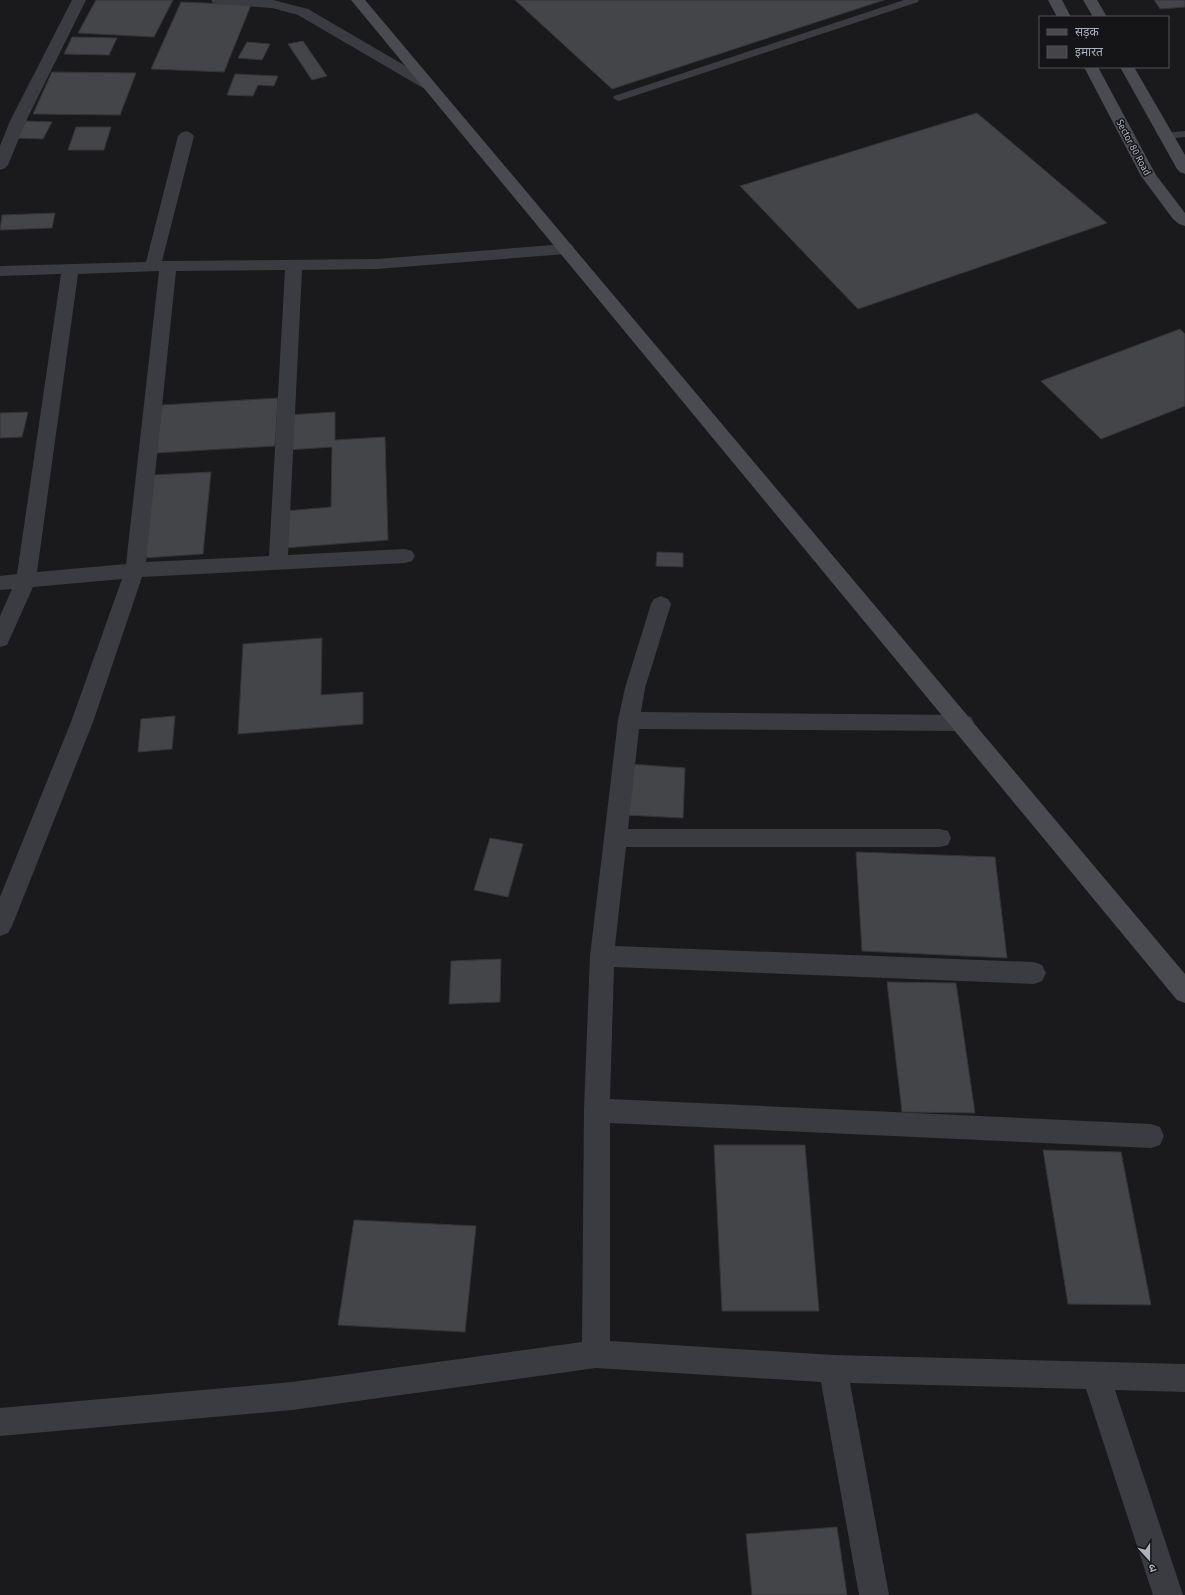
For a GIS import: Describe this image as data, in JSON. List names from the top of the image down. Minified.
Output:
{"streets":{"street":["Sector 80 Road"]},"legend":["सड़क","इमारत"],"north":"bottom"}
